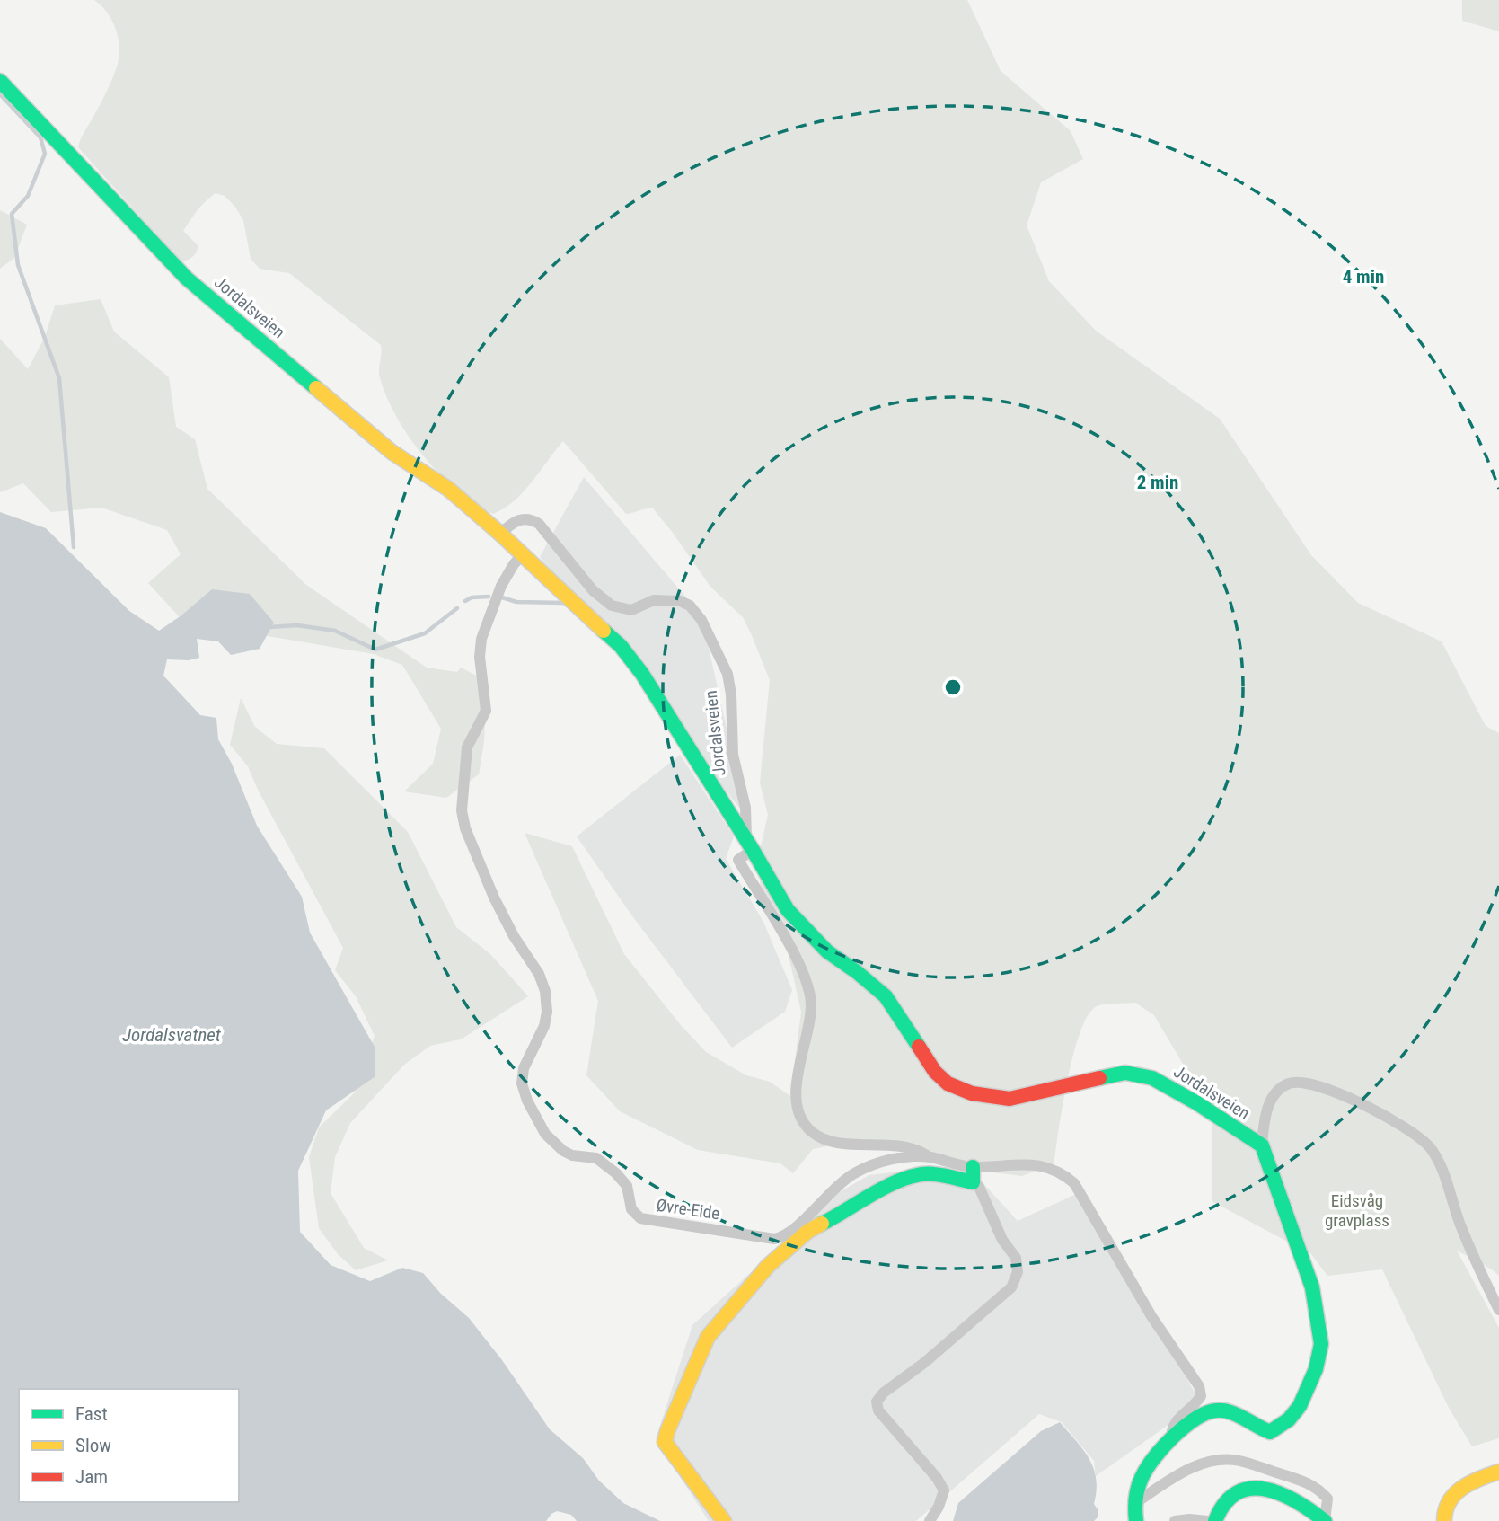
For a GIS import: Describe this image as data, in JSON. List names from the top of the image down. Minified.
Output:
{"streets":{"street":["Jordalsveien","Øvre-Eide"]},"crossings":[["Jordalsveien","Øvre-Eide"]],"water":["Jordalsvatnet"],"parks":["Eidsvåg gravplass"],"legend":["Fast","Slow","Jam"],"rings":["4 min","2 min"]}
